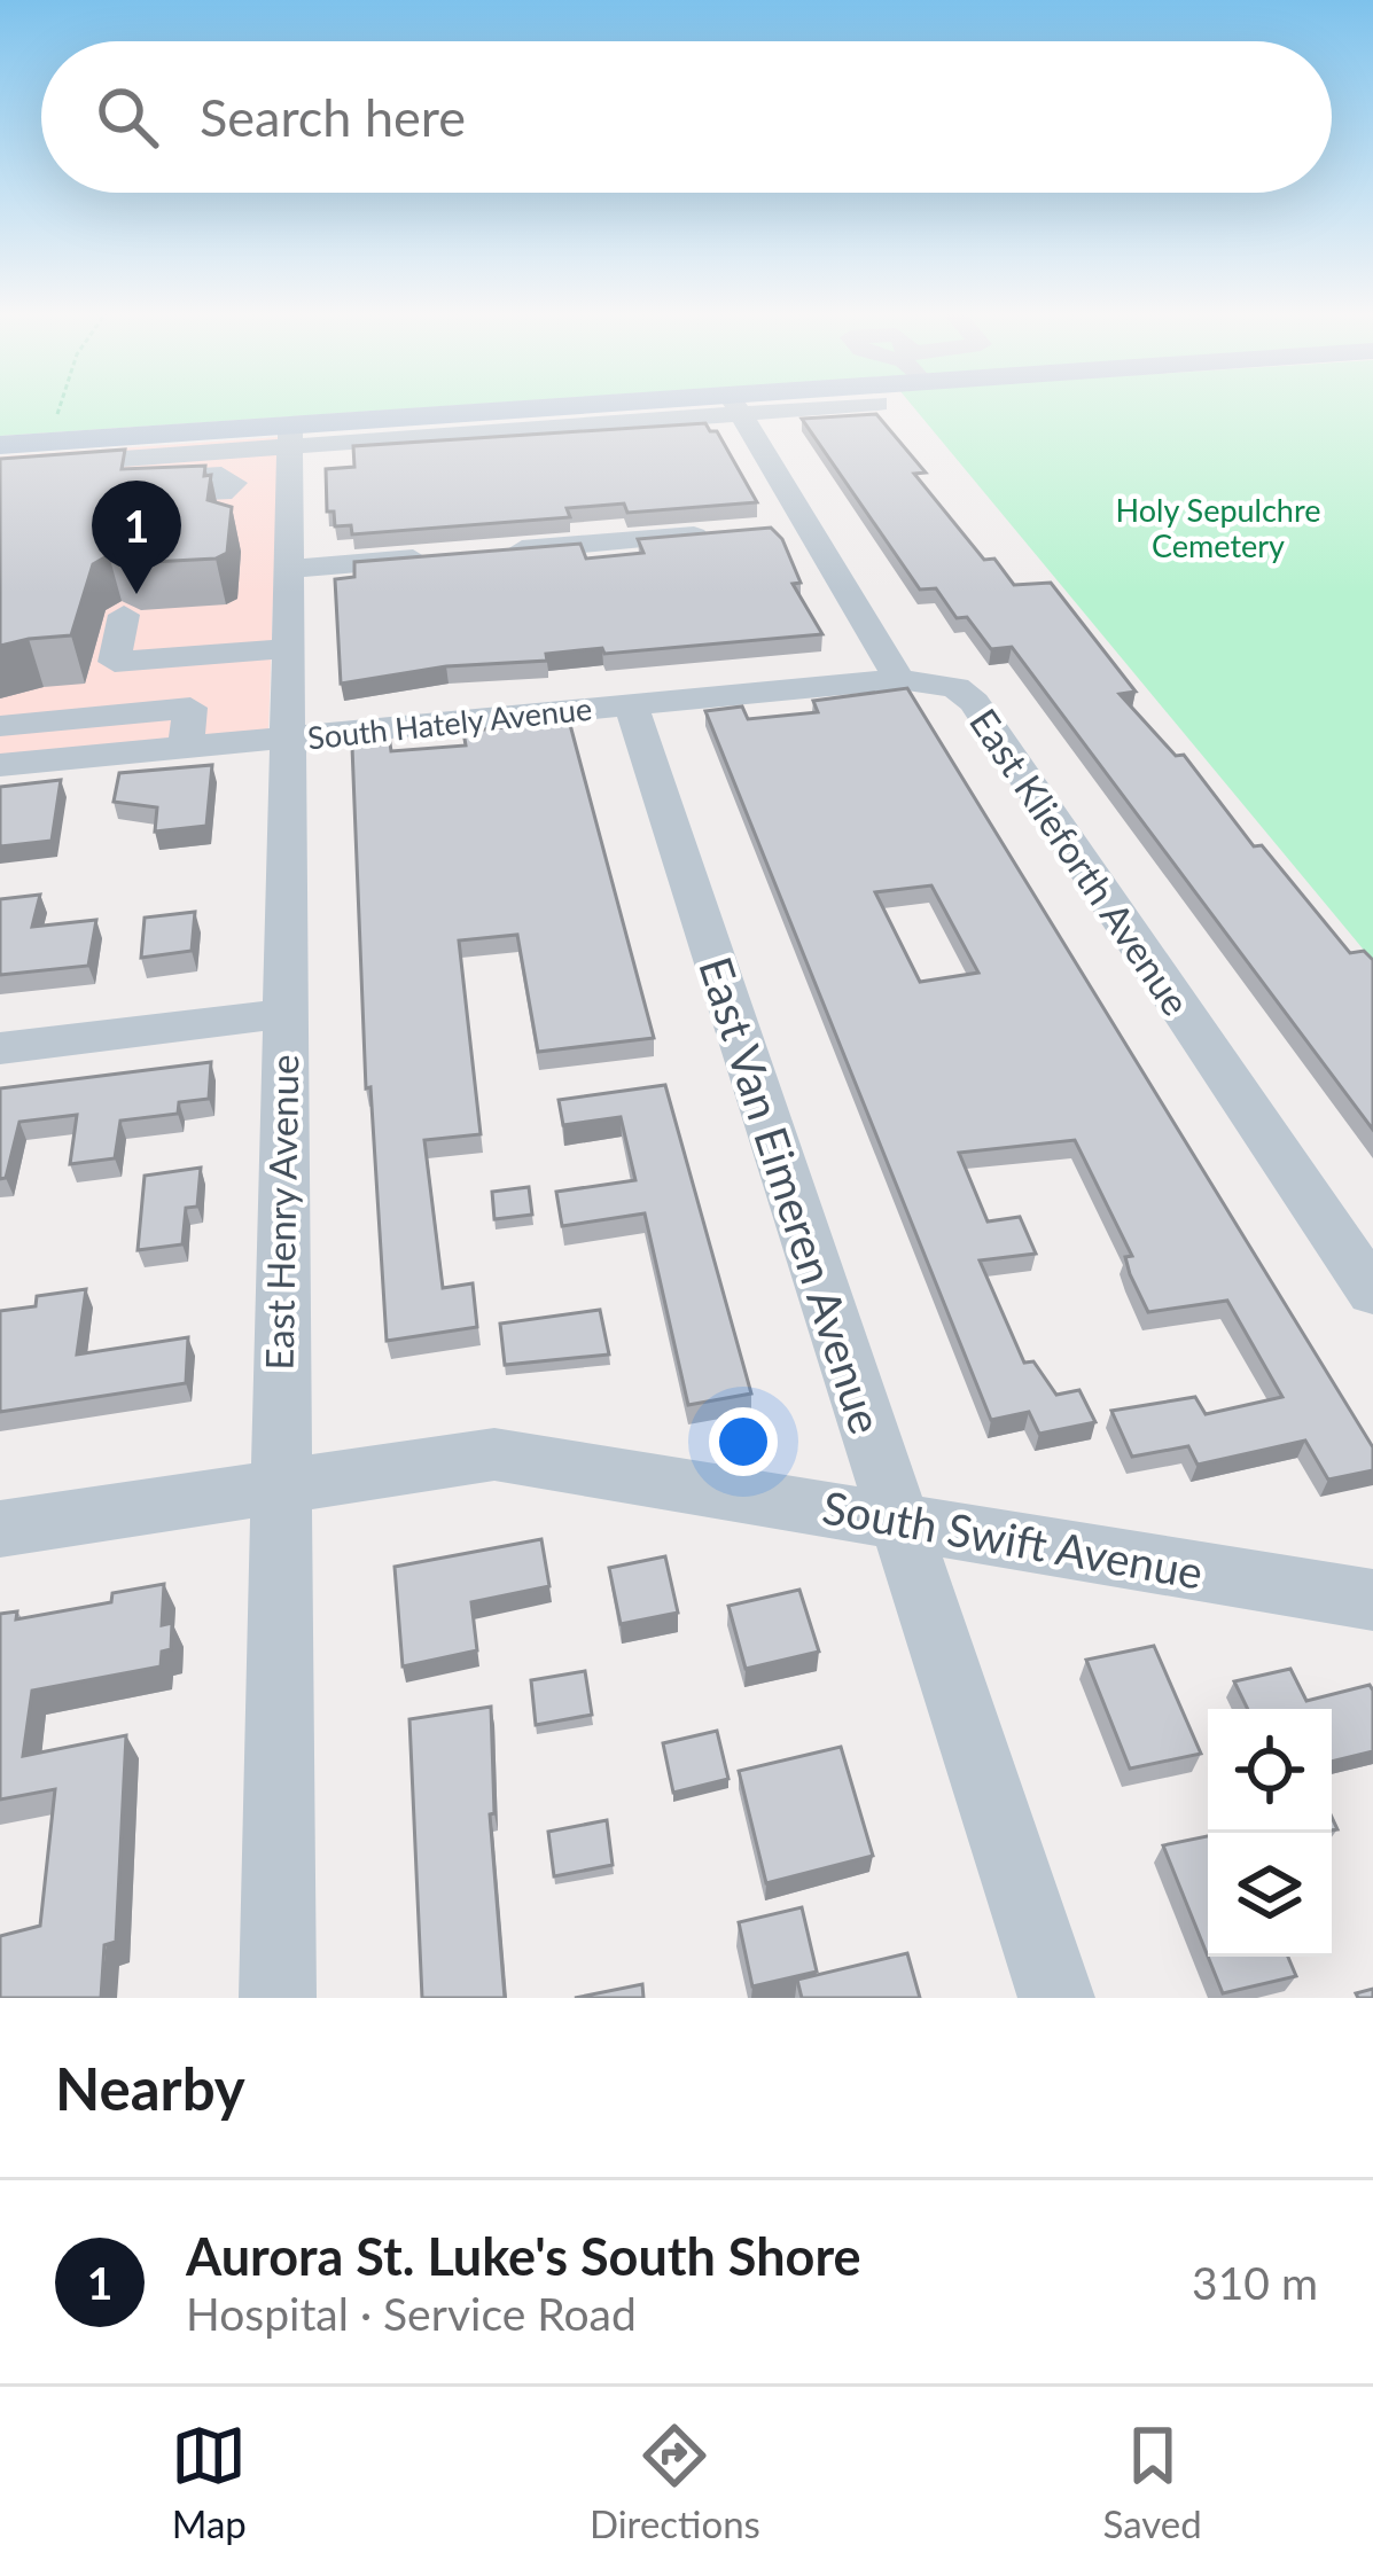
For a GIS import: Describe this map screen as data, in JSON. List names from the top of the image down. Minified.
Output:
{"streets":{"street":["South Hately Avenue","East Klieforth Avenue","East Van Eimeren Avenue","East Henry Avenue","South Swift Avenue"]},"crossings":[["South Hately Avenue","East Klieforth Avenue"],["South Hately Avenue","East Van Eimeren Avenue"],["South Hately Avenue","East Henry Avenue"],["East Van Eimeren Avenue","South Swift Avenue"],["East Henry Avenue","South Swift Avenue"]],"parks":["Holy Sepulchre Cemetery"],"page":{"search":"Search here","pins":"1","heading":"Nearby","list":[{"mark":"1","name":"Aurora St. Luke's South Shore","note":"Hospital · Service Road","value":"310 m"}],"nav":["Map","Directions","Saved"]}}
